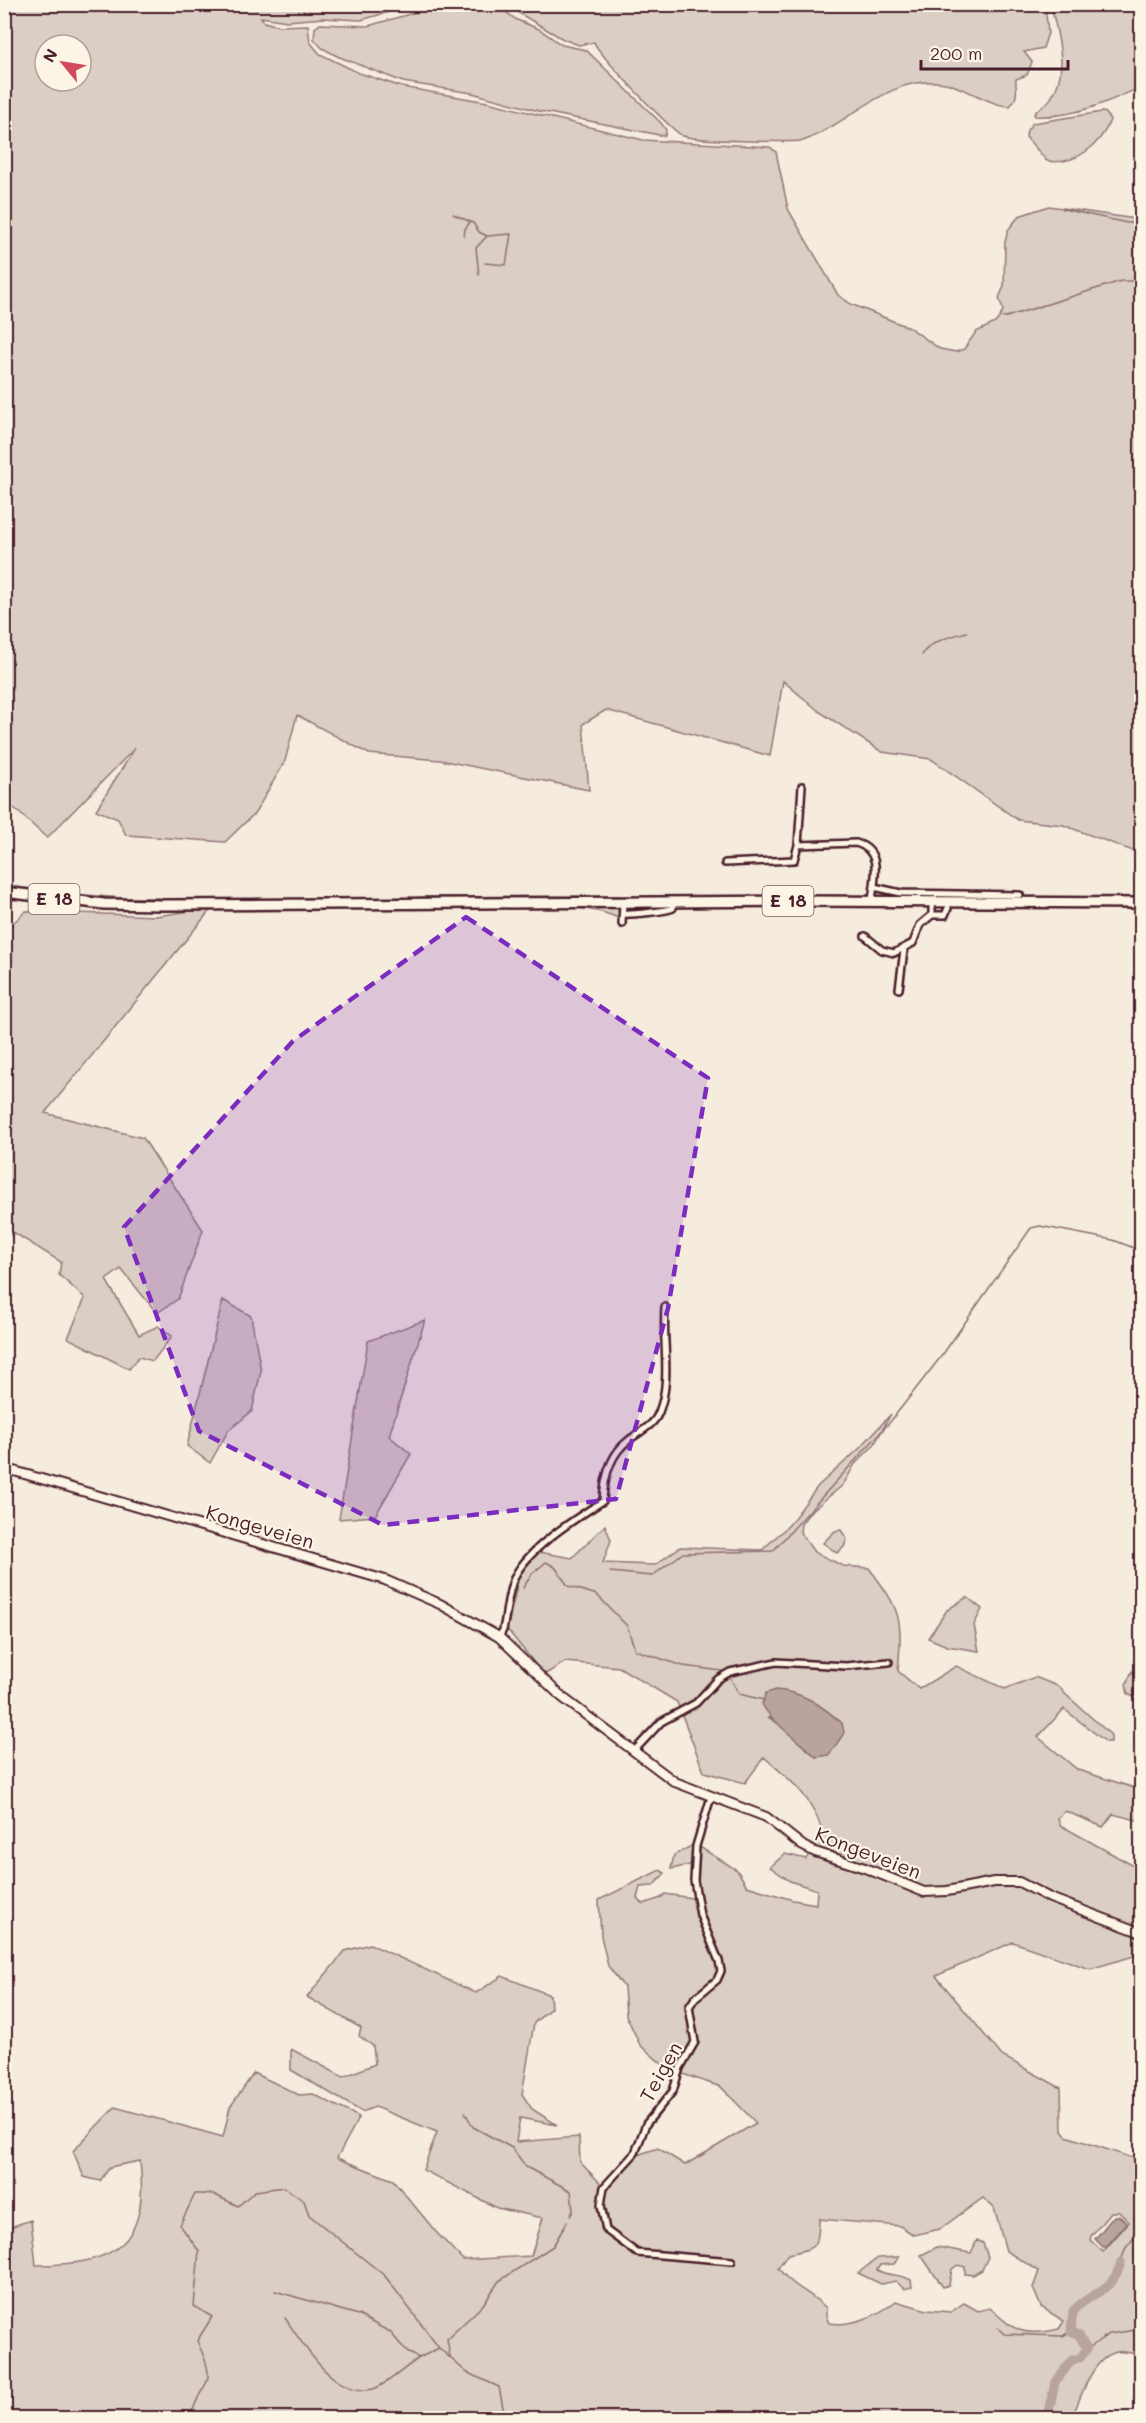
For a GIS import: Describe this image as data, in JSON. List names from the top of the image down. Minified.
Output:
{"streets":{"highway":["E 18"],"main road":["Kongeveien"],"street":["Teigen"]},"crossings":[["Kongeveien","Teigen"]],"scale_bar":"200 m","north":"top left"}
